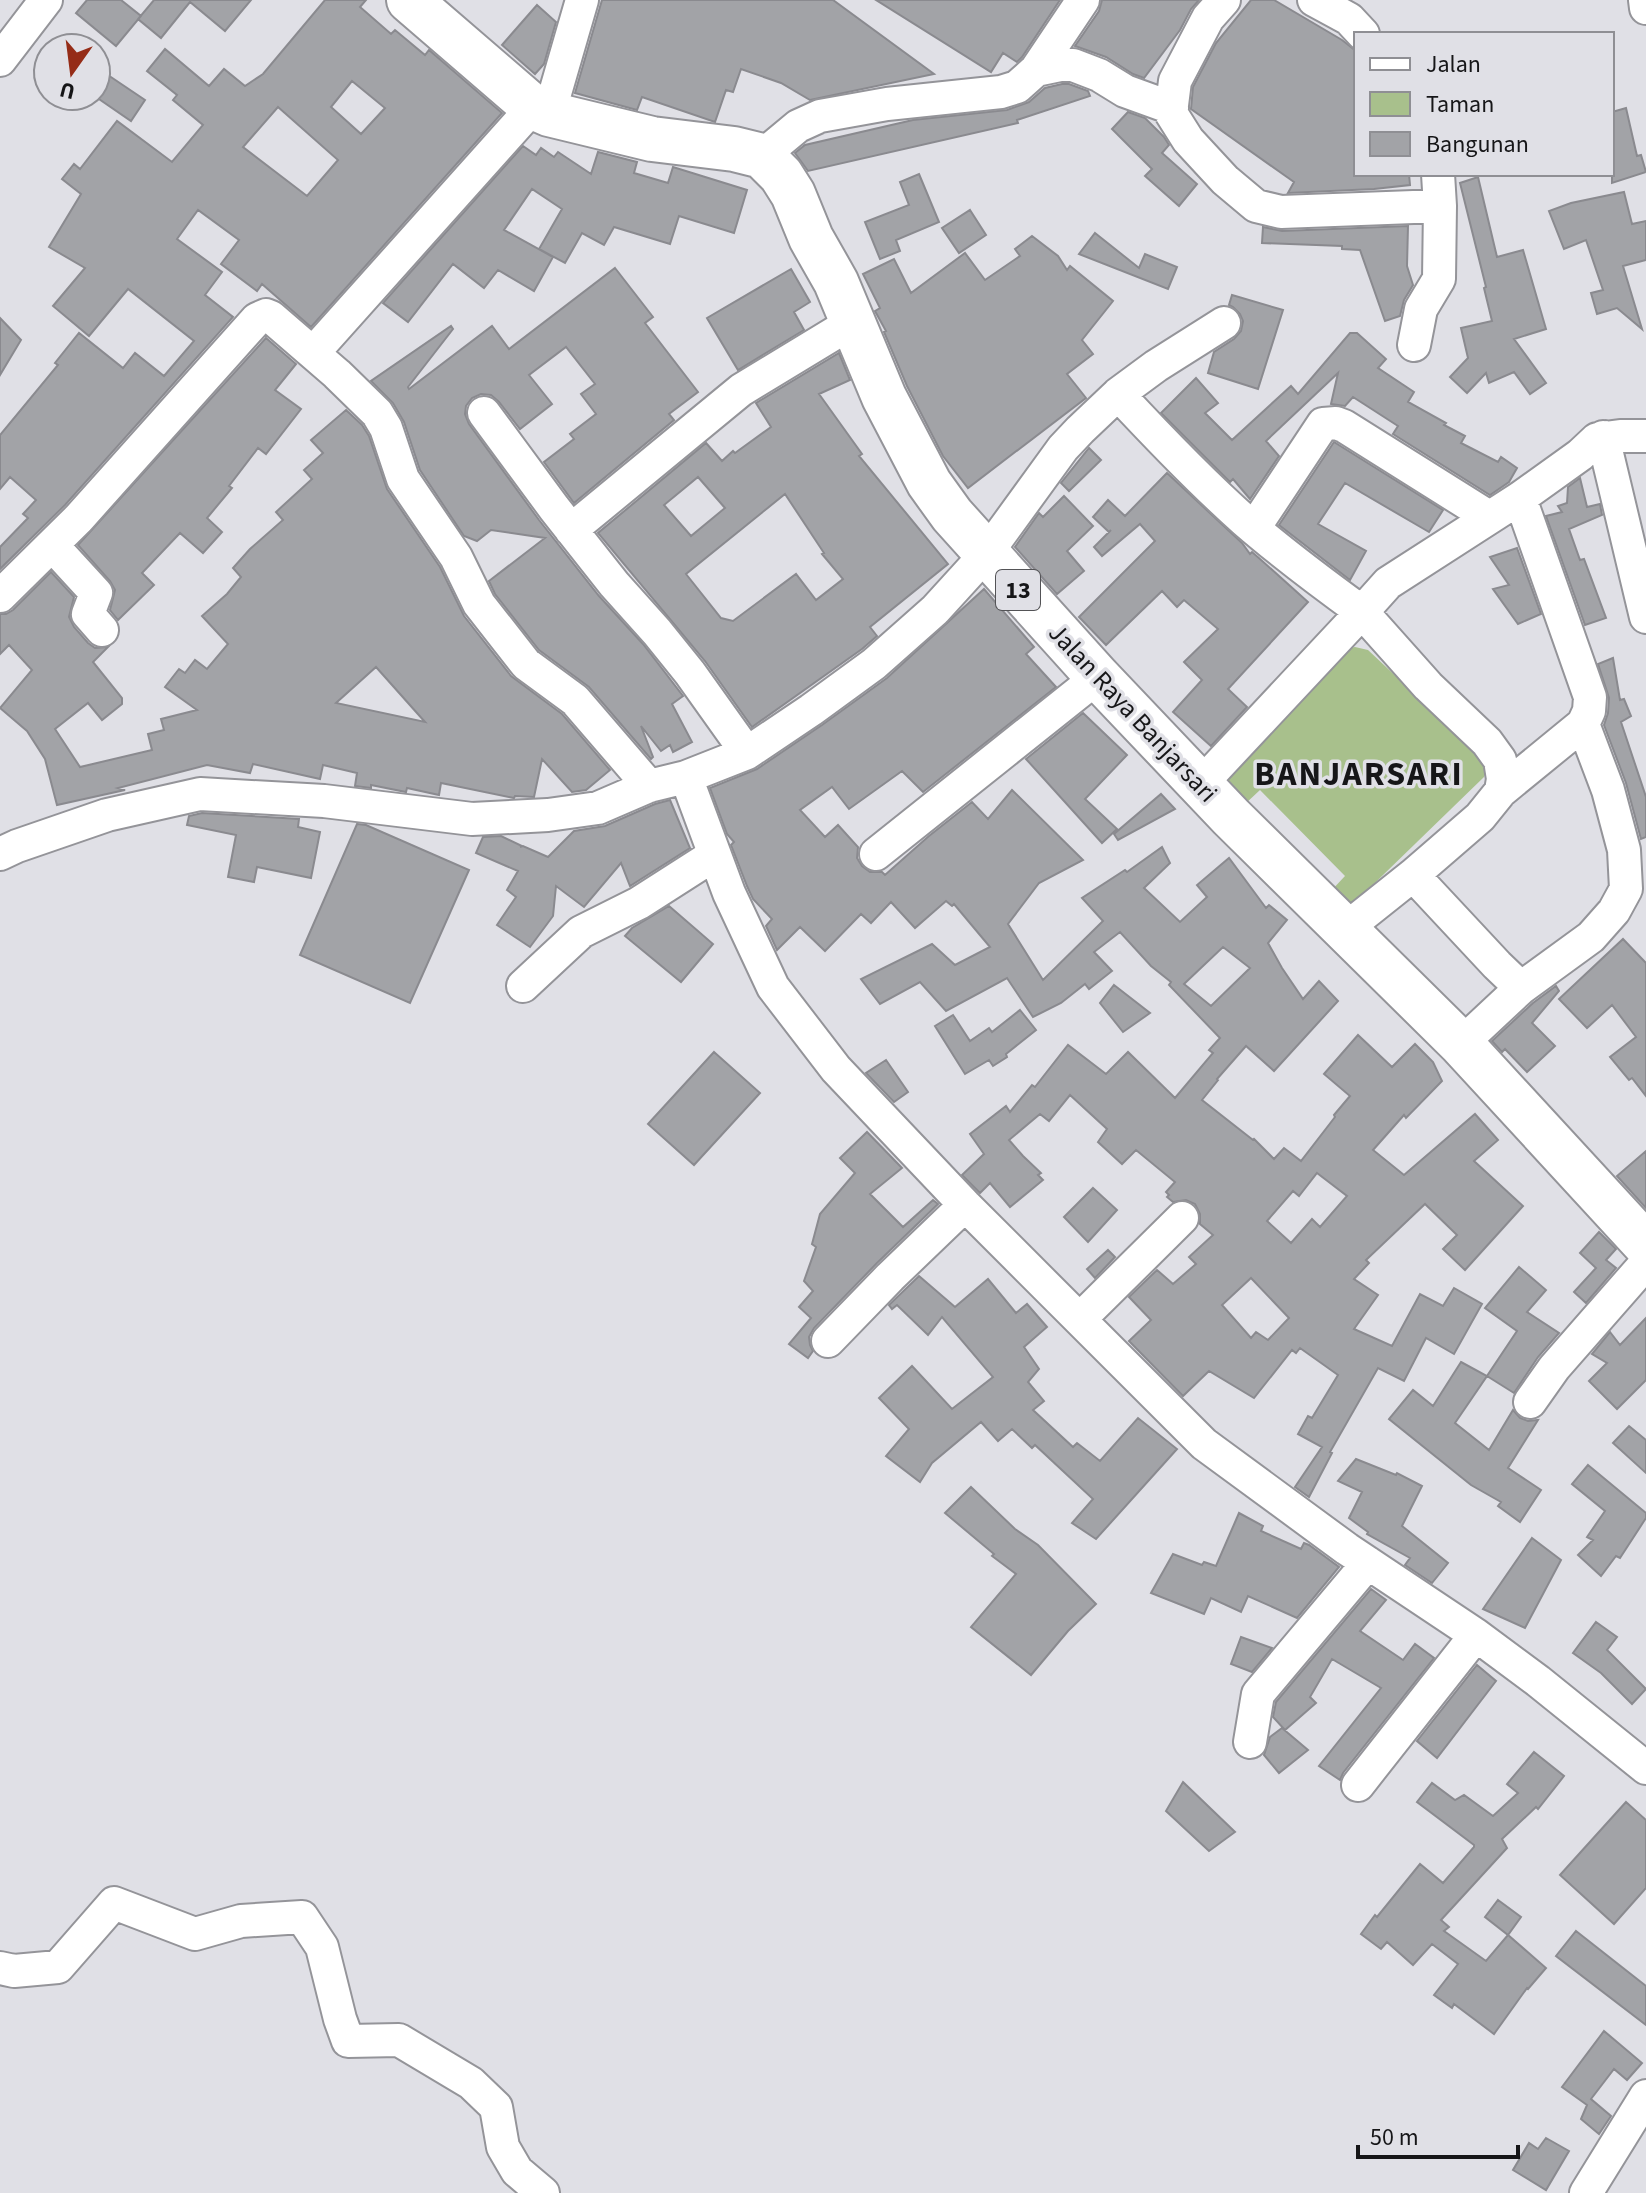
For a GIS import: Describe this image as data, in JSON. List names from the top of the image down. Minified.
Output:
{"streets":{"highway":["13","Jalan Raya Banjarsari"]},"districts":["BANJARSARI"],"legend":["Jalan","Taman","Bangunan"],"scale_bar":"50 m","north":"bottom"}
